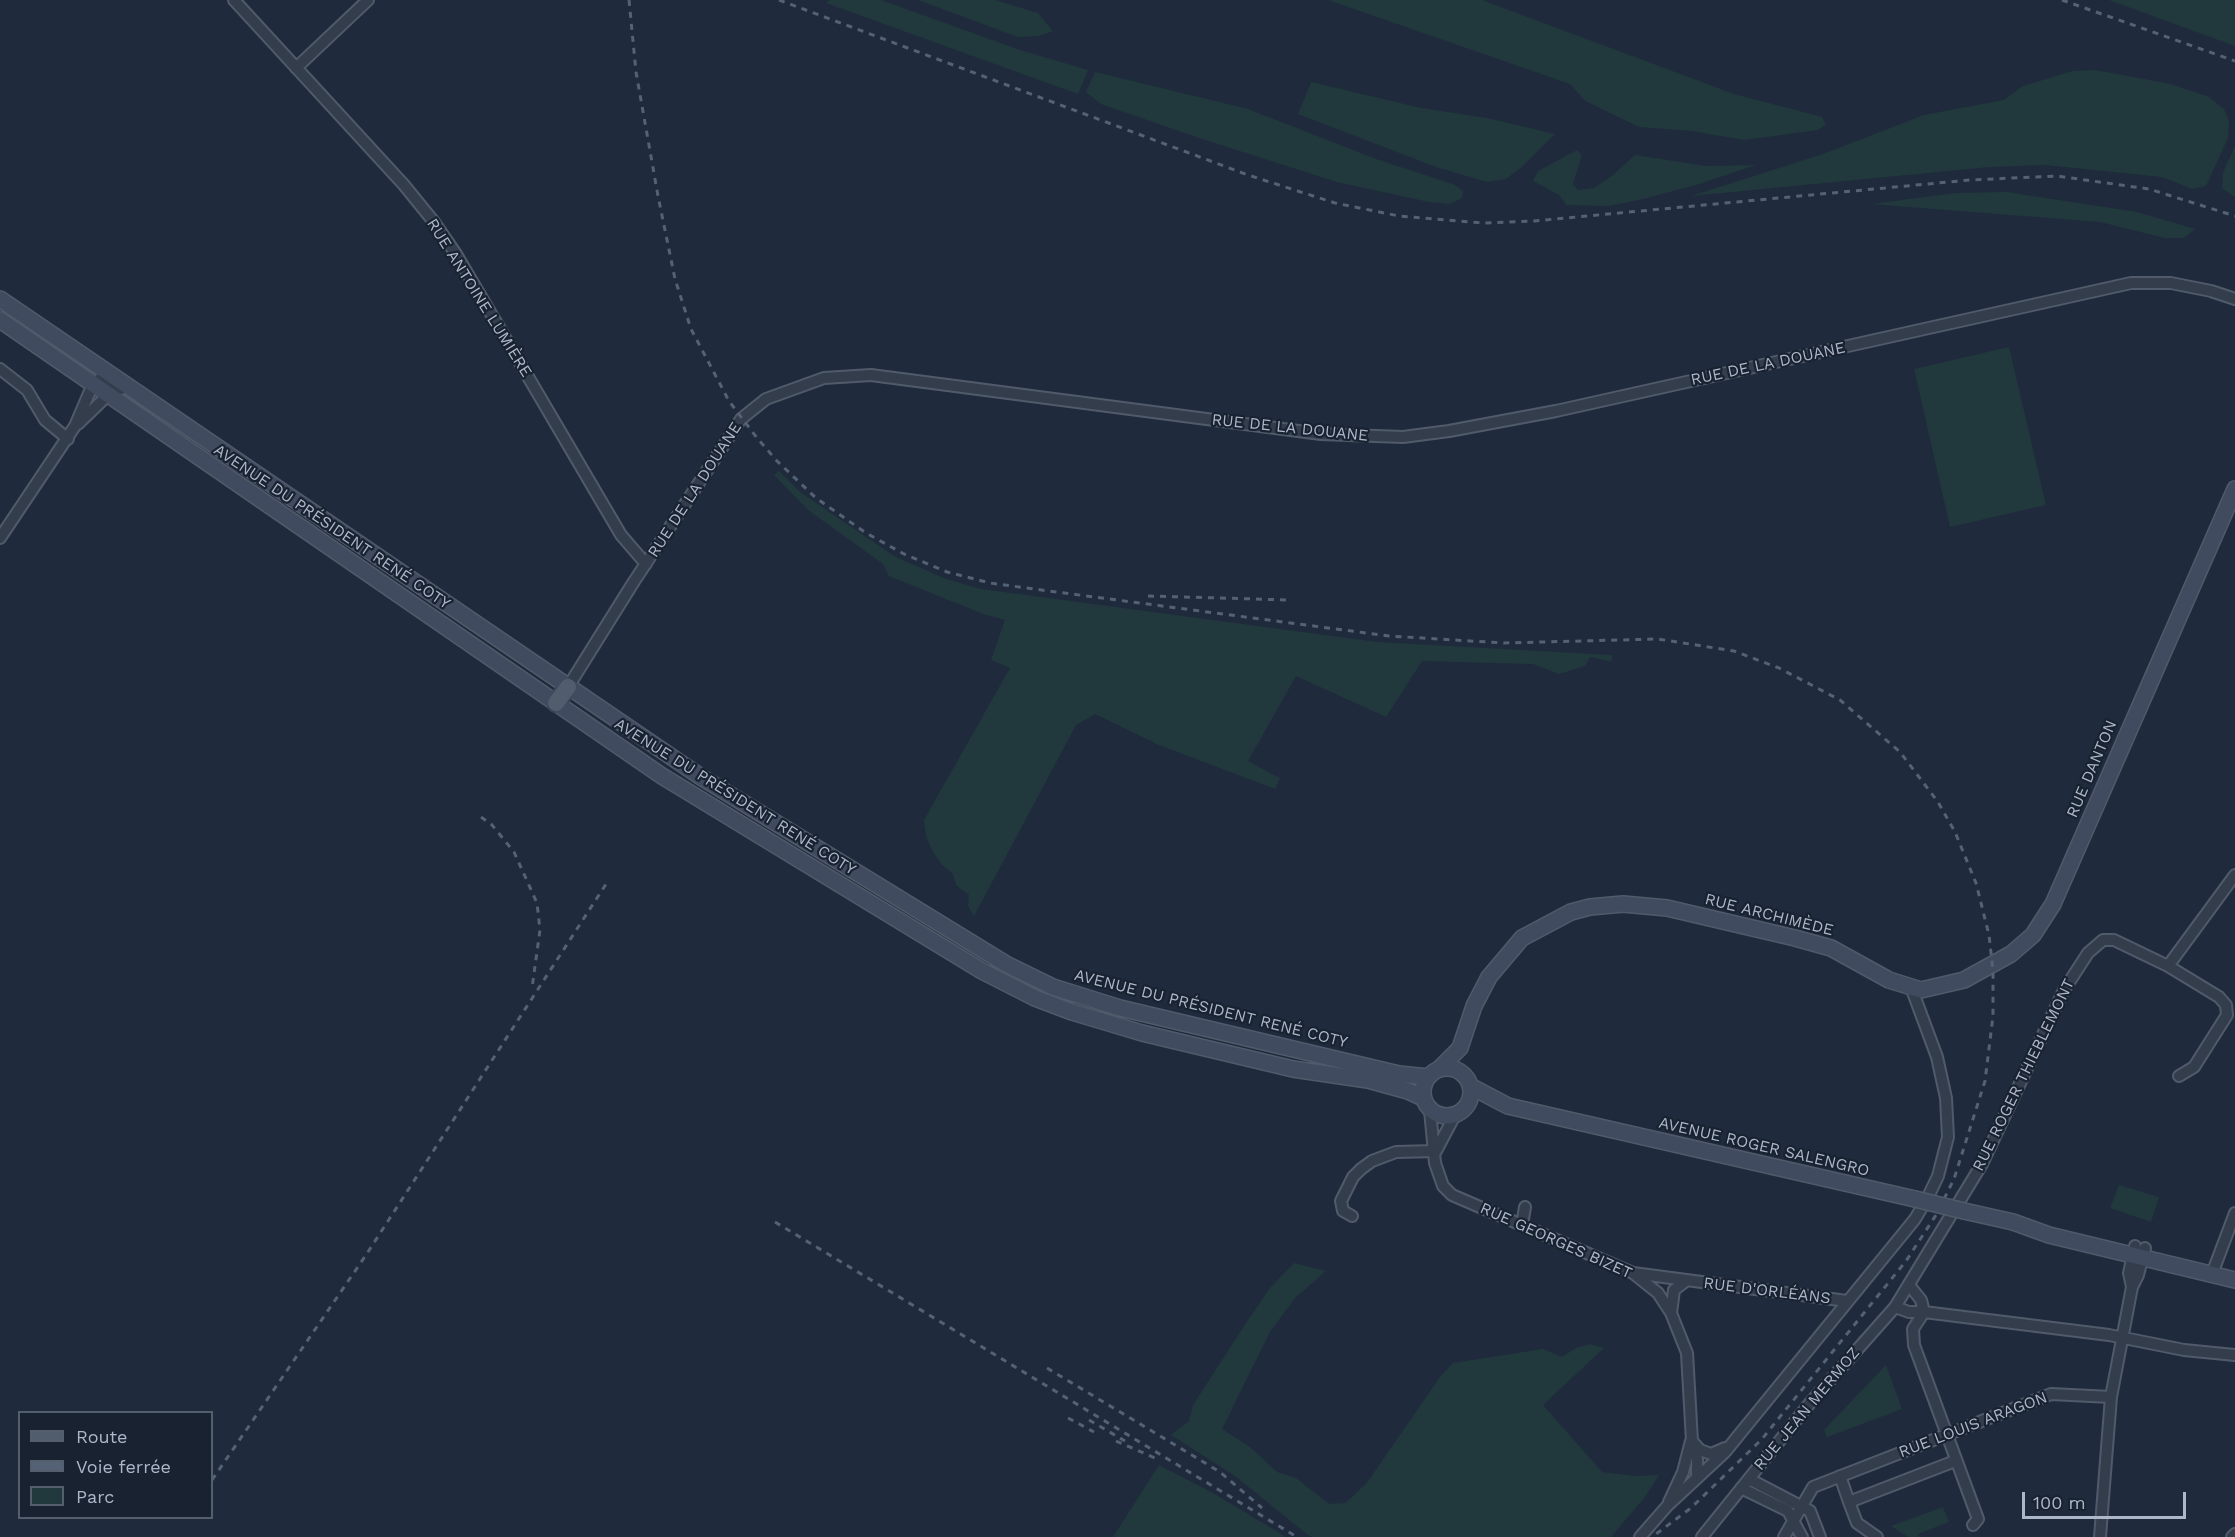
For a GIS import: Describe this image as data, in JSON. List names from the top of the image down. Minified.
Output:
{"streets":{"main road":["AVENUE DU PRÉSIDENT RENÉ COTY","RUE DANTON","RUE ARCHIMÈDE","AVENUE ROGER SALENGRO"],"street":["RUE ANTOINE LUMIÈRE","RUE DE LA DOUANE","RUE ROGER THIEBLEMONT","RUE GEORGES BIZET","RUE D'ORLÉANS","RUE JEAN MERMOZ","RUE LOUIS ARAGON"]},"crossings":[["RUE ANTOINE LUMIÈRE","RUE DE LA DOUANE"],["RUE DE LA DOUANE","AVENUE DU PRÉSIDENT RENÉ COTY"],["AVENUE DU PRÉSIDENT RENÉ COTY","RUE ARCHIMÈDE"],["AVENUE DU PRÉSIDENT RENÉ COTY","AVENUE ROGER SALENGRO"],["AVENUE DU PRÉSIDENT RENÉ COTY","RUE GEORGES BIZET"],["RUE DANTON","RUE ARCHIMÈDE"],["RUE ARCHIMÈDE","AVENUE ROGER SALENGRO"],["RUE ARCHIMÈDE","RUE GEORGES BIZET"],["RUE ROGER THIEBLEMONT","RUE JEAN MERMOZ"],["AVENUE ROGER SALENGRO","RUE GEORGES BIZET"],["RUE GEORGES BIZET","RUE D'ORLÉANS"]],"legend":["Route","Voie ferrée","Parc"],"scale_bar":"100 m"}
